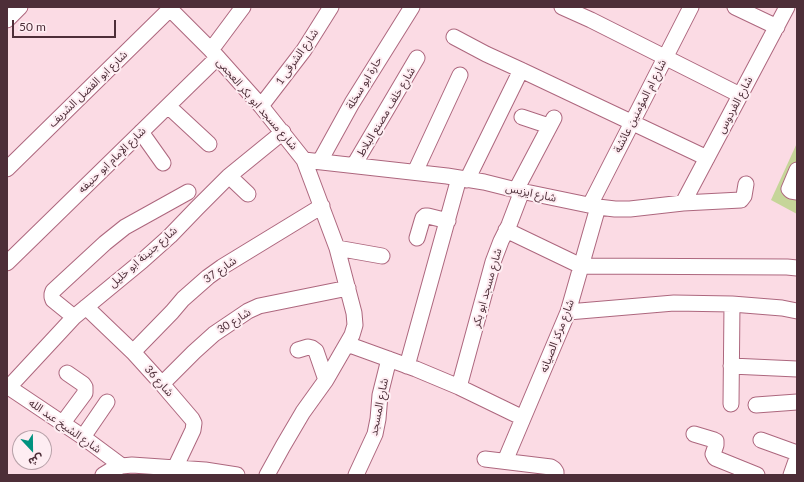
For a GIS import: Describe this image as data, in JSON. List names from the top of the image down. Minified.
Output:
{"streets":{"street":["شارع الشرقى 1","حارة ابو سخلة","شارع ابو الفضل الشريف","شارع مسجد ابو بكر العجمى","شارع الفردوس","شارع ام المؤمنين عائشة","شارع خلف مصنع البلاط","شارع الإمام ابو حنيفه","شارع ايزيس","شارع جنينة ابو خليل","شارع 37","شارع مسجد ابو بكر","شارع 30","شارع مركز الصيانه","شارع 36","شارع المسجد","شارع الشيخ عبد الله"]},"crossings":[["شارع الشرقى 1","شارع مسجد ابو بكر العجمى"],["حارة ابو سخلة","شارع ايزيس"],["شارع ابو الفضل الشريف","شارع مسجد ابو بكر العجمى"],["شارع مسجد ابو بكر العجمى","شارع الإمام ابو حنيفه"],["شارع مسجد ابو بكر العجمى","شارع ايزيس"],["شارع مسجد ابو بكر العجمى","شارع جنينة ابو خليل"],["شارع مسجد ابو بكر العجمى","شارع 37"],["شارع مسجد ابو بكر العجمى","شارع 30"],["شارع الفردوس","شارع ايزيس"],["شارع ام المؤمنين عائشة","شارع ايزيس"],["شارع ام المؤمنين عائشة","شارع مركز الصيانه"],["شارع خلف مصنع البلاط","شارع ايزيس"],["شارع ايزيس","شارع مسجد ابو بكر"],["شارع ايزيس","شارع مركز الصيانه"],["شارع جنينة ابو خليل","شارع 36"],["شارع جنينة ابو خليل","شارع الشيخ عبد الله"],["شارع 37","شارع 36"],["شارع 30","شارع 36"]],"scale_bar":"50 m","north":"bottom"}
